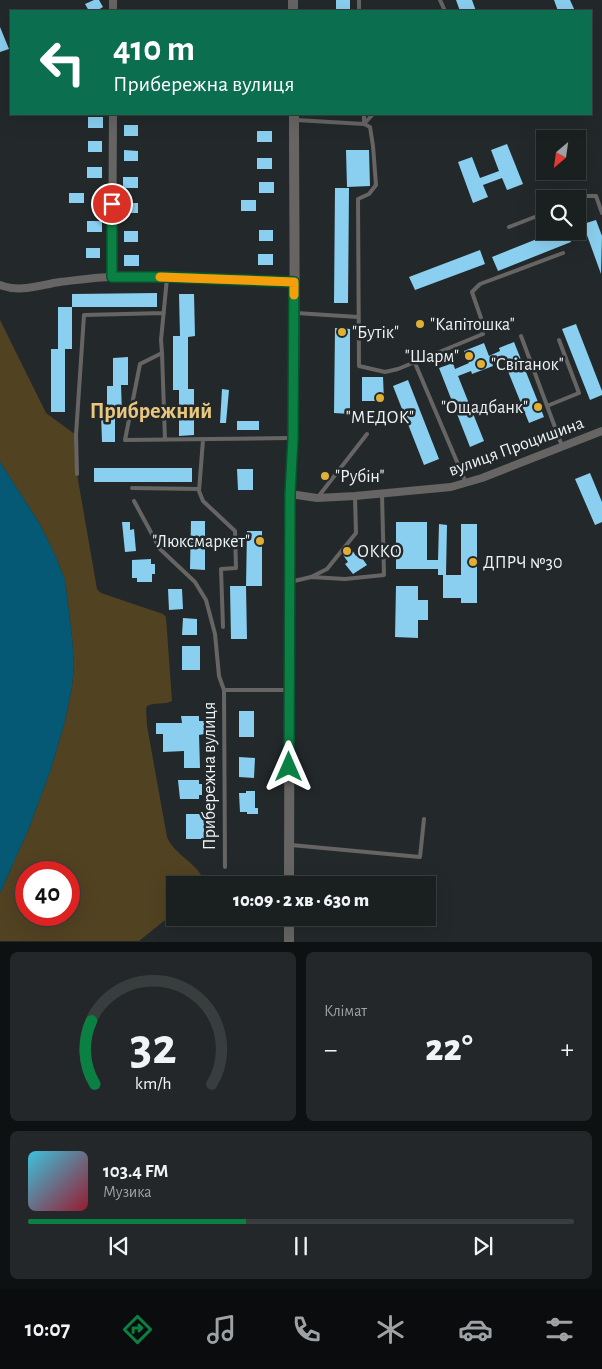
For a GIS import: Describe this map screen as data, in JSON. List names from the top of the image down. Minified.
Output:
{"streets":{"street":["вулиця Процишина"],"lane":["Прибережна вулиця"]},"districts":["Прибрежний"],"places":["\"Капітошка\"","\"Бутік\"","\"Шарм\"","\"Світанок\"","\"МЕДОК\"","\"Ощадбанк\"","\"Рубін\"","\"Люксмаркет\"","ОККО","ДПРЧ №30"],"north":"bottom left","page":{"turn":["410 m","Прибережна вулиця"],"limit":"40","trip":"10:09 · 2 хв · 630 m","tile":"Клімат","heat":["−","22°","+"],"song":["103.4 FM","Музика"],"tabs":"10:07","gauge":["32","km/h"]}}
